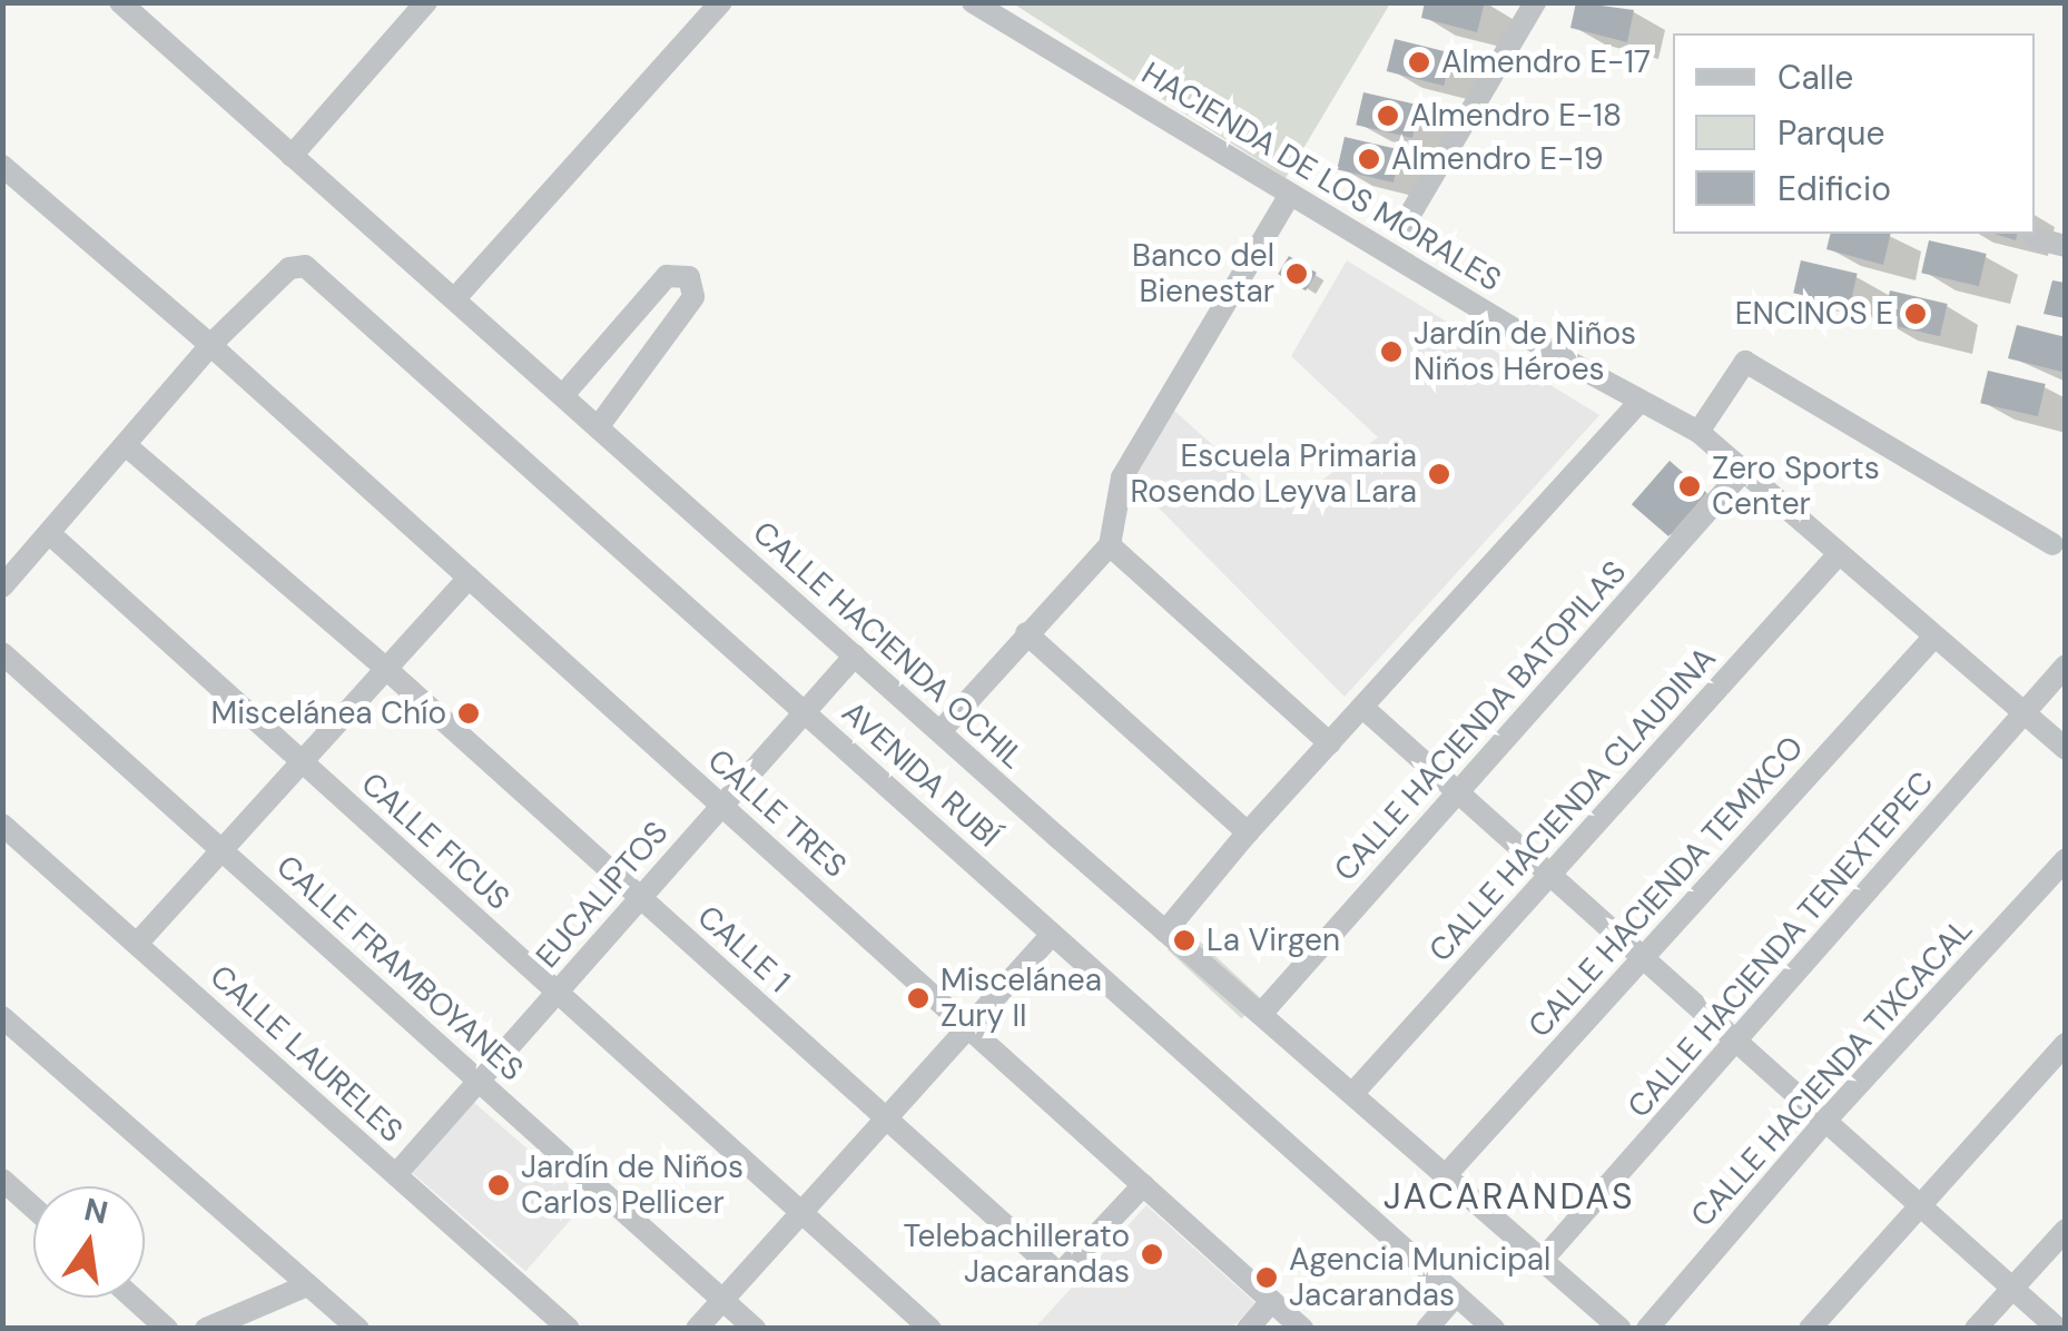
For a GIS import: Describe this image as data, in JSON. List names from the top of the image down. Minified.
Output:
{"streets":{"street":["HACIENDA DE LOS MORALES","CALLE HACIENDA OCHIL","CALLE HACIENDA BATOPILAS","AVENIDA RUBÍ","CALLE HACIENDA CLAUDINA","CALLE TRES","CALLE FICUS","CALLE HACIENDA TEMIXCO","EUCALIPTOS","CALLE HACIENDA TENEXTEPEC","CALLE 1","CALLE FRAMBOYANES","CALLE LAURELES","CALLE HACIENDA TIXCACAL"]},"crossings":[["HACIENDA DE LOS MORALES","CALLE HACIENDA BATOPILAS"],["HACIENDA DE LOS MORALES","CALLE HACIENDA CLAUDINA"],["HACIENDA DE LOS MORALES","CALLE HACIENDA TEMIXCO"],["HACIENDA DE LOS MORALES","CALLE HACIENDA TENEXTEPEC"],["CALLE HACIENDA OCHIL","CALLE HACIENDA BATOPILAS"],["CALLE HACIENDA OCHIL","CALLE HACIENDA CLAUDINA"],["CALLE HACIENDA OCHIL","CALLE HACIENDA TEMIXCO"],["CALLE HACIENDA OCHIL","EUCALIPTOS"],["CALLE HACIENDA OCHIL","CALLE HACIENDA TENEXTEPEC"],["AVENIDA RUBÍ","CALLE TRES"],["AVENIDA RUBÍ","EUCALIPTOS"],["CALLE TRES","EUCALIPTOS"],["CALLE TRES","CALLE 1"],["CALLE FICUS","EUCALIPTOS"],["EUCALIPTOS","CALLE 1"],["EUCALIPTOS","CALLE FRAMBOYANES"],["EUCALIPTOS","CALLE LAURELES"]],"districts":["JACARANDAS"],"places":["Almendro E-17","Almendro E-18","Almendro E-19","Banco del Bienestar","ENCINOS E","Jardín de Niños Niños Héroes","Escuela Primaria Rosendo Leyva Lara","Zero Sports Center","Miscelánea Chío","La Virgen","Miscelánea Zury II","Jardín de Niños Carlos Pellicer","Telebachillerato Jacarandas","Agencia Municipal Jacarandas"],"legend":["Calle","Parque","Edificio"],"north":"top"}
